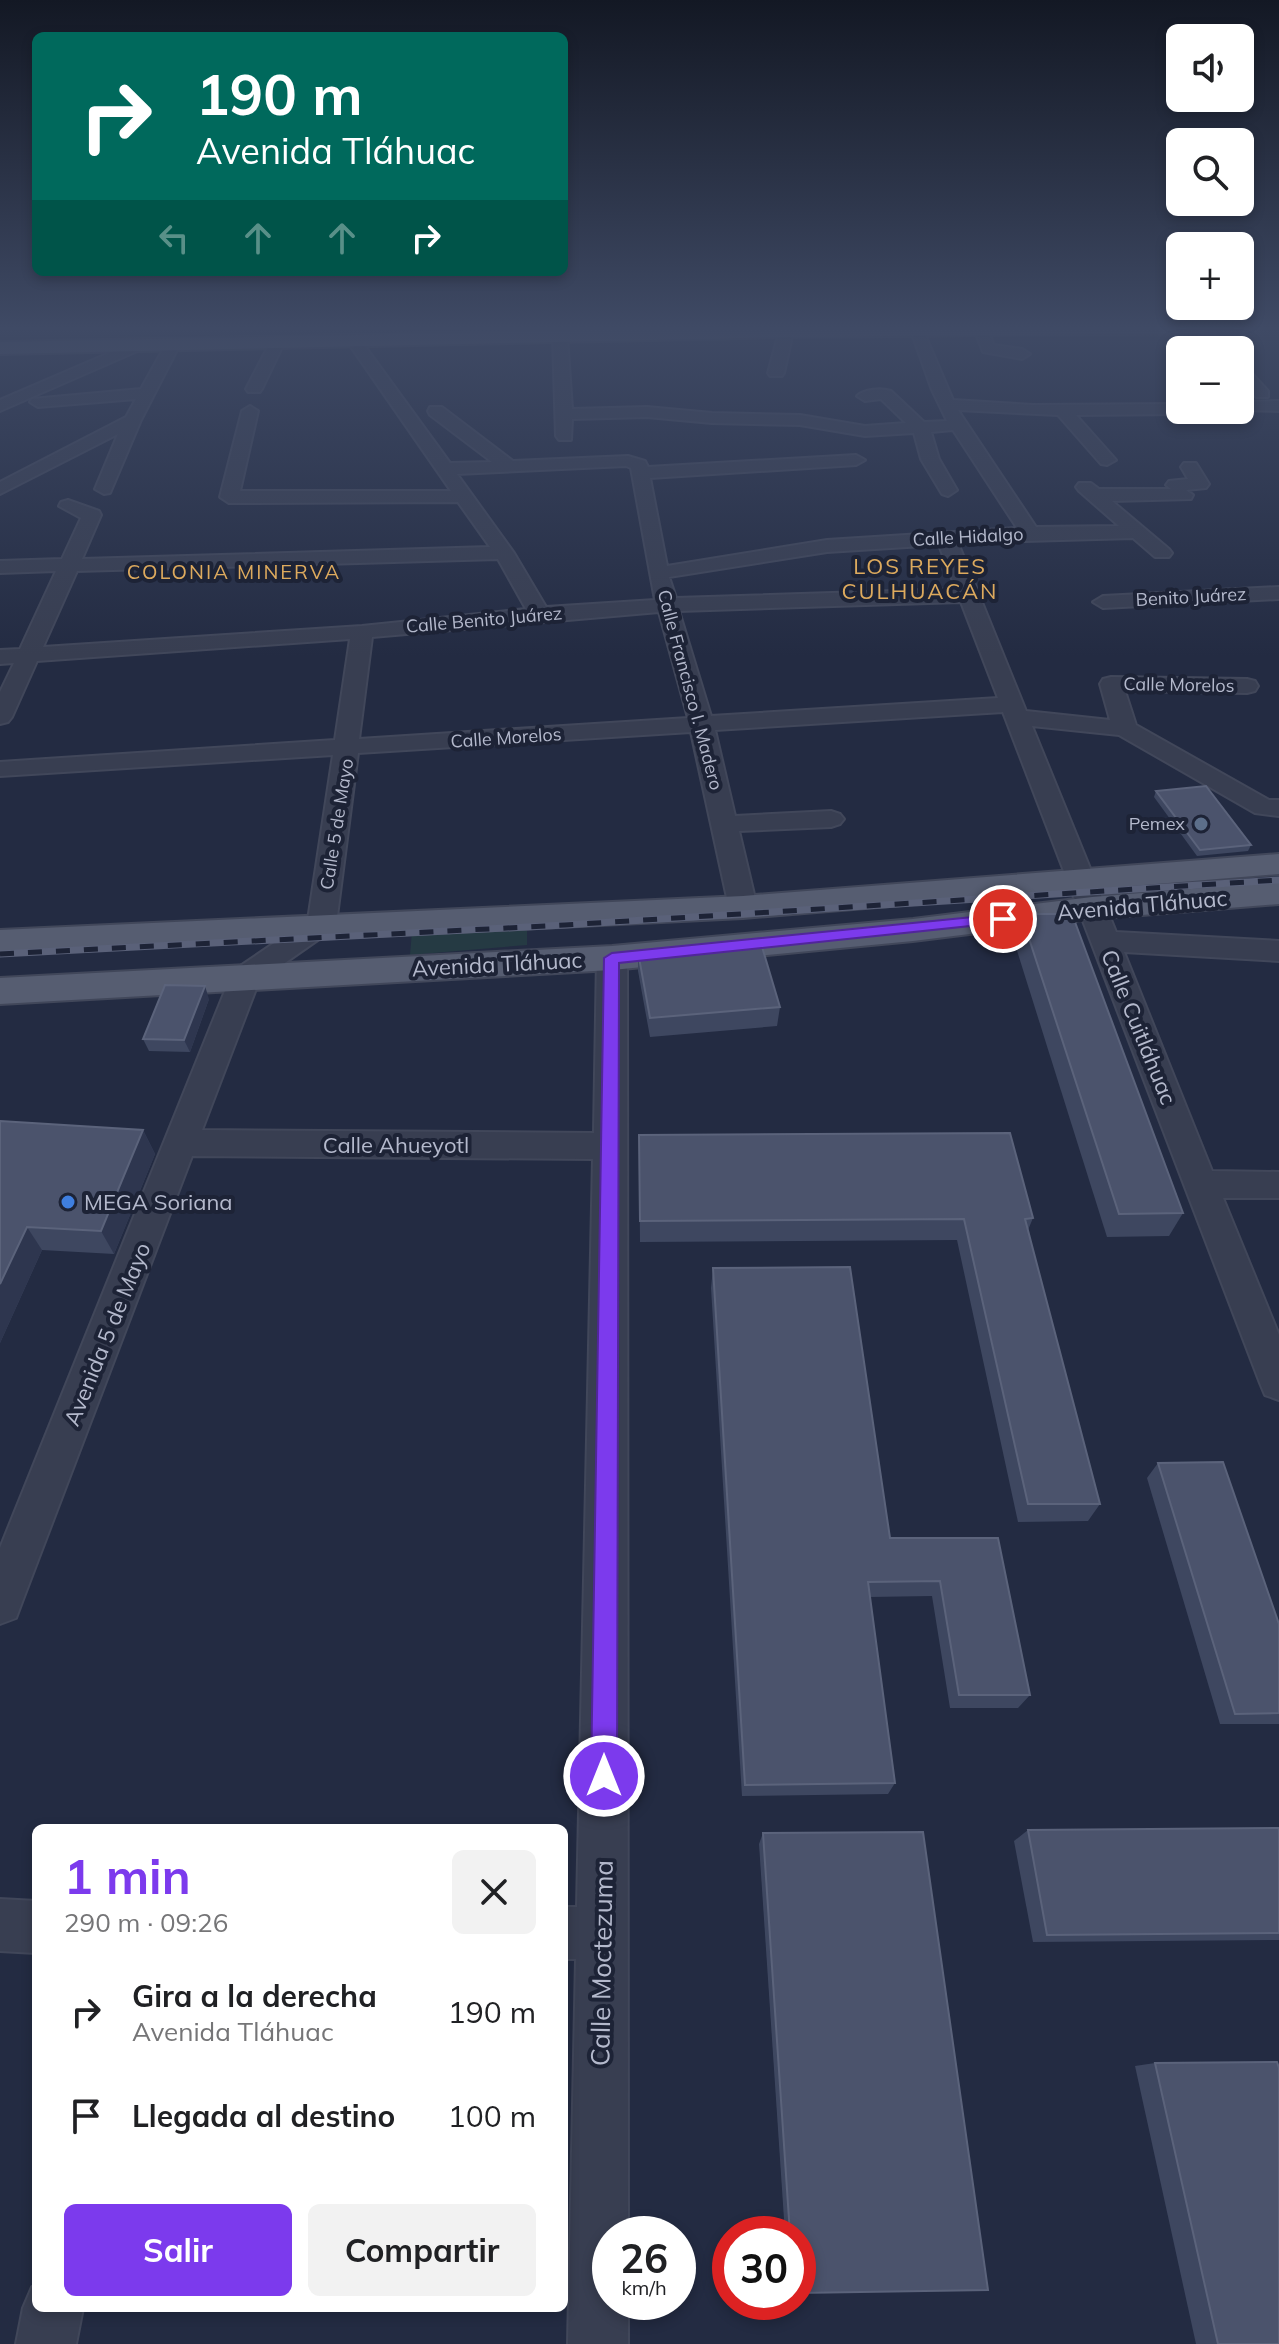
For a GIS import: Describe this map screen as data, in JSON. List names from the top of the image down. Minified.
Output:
{"streets":{"main road":["Avenida Tláhuac"],"street":["Calle Hidalgo","Benito Juárez","Calle Benito Juárez","Calle Morelos","Calle Francisco I. Madero","Calle 5 de Mayo","Calle Cuitláhuac","Calle Ahueyotl","Avenida 5 de Mayo","Calle Moctezuma"]},"crossings":[["Calle Hidalgo","Calle Francisco I. Madero"],["Calle Hidalgo","Calle Cuitláhuac"],["Calle Benito Juárez","Calle Francisco I. Madero"],["Calle Benito Juárez","Calle 5 de Mayo"],["Calle Benito Juárez","Calle Cuitláhuac"],["Calle Morelos","Calle Francisco I. Madero"],["Calle Morelos","Calle 5 de Mayo"],["Calle Morelos","Calle Cuitláhuac"],["Calle Francisco I. Madero","Avenida Tláhuac"],["Calle 5 de Mayo","Avenida Tláhuac"],["Avenida Tláhuac","Calle Cuitláhuac"],["Avenida Tláhuac","Avenida 5 de Mayo"],["Avenida Tláhuac","Calle Moctezuma"],["Calle Ahueyotl","Avenida 5 de Mayo"],["Calle Ahueyotl","Calle Moctezuma"]],"districts":["LOS REYES CULHUACÁN","COLONIA MINERVA"],"places":["Pemex","MEGA Soriana"],"page":{"map_buttons":["+","−"],"turn":["190 m","Avenida Tláhuac"],"heading":["1 min","290 m · 09:26"],"list":[{"name":"Gira a la derecha","note":"Avenida Tláhuac","value":"190 m"},{"name":"Llegada al destino","value":"100 m"}],"buttons":["Salir","Compartir"],"speed":"26 km/h","limit":"30"}}
